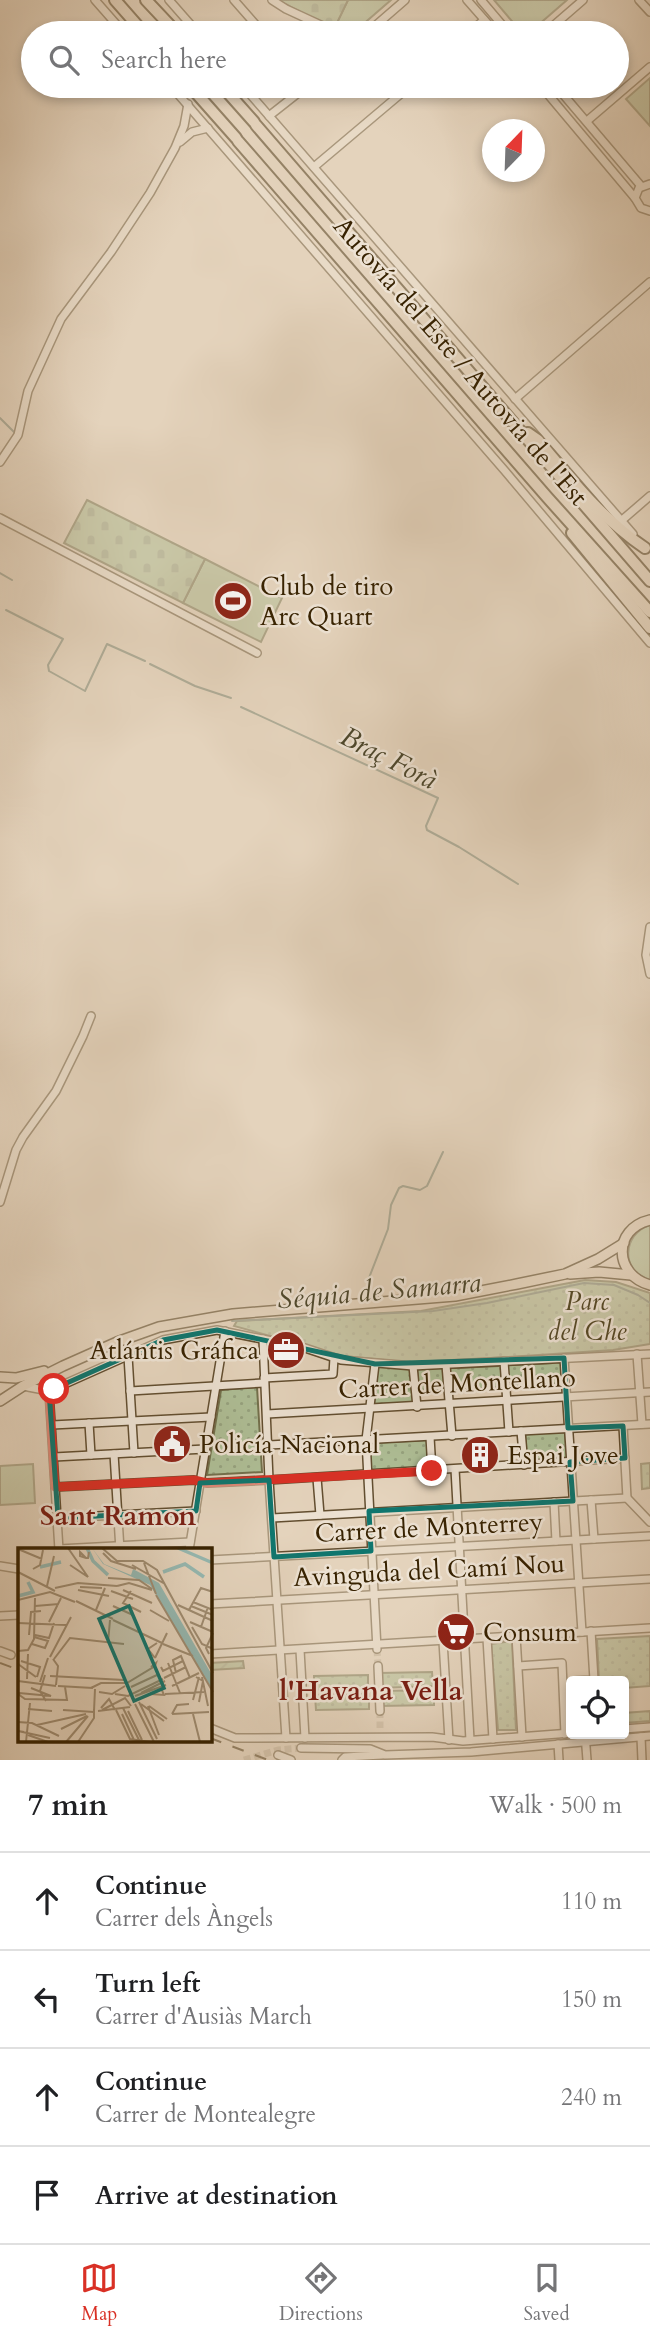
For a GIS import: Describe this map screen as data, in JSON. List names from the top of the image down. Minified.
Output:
{"streets":{"highway":["Autovía del Este / Autovia de l'Est"],"street":["Carrer de Montellano","Carrer de Monterrey","Avinguda del Camí Nou"]},"districts":["Sant Ramon","l'Havana Vella"],"water":["Braç Forà","Séquia de Samarra"],"parks":["Parc del Che"],"places":{"sports":["Club de tiro Arc Quart"],"office":["Atlántis Gráfica"],"public building":["Policía Nacional"],"building":["Espai Jove"],"supermarket":["Consum"]},"north":"top right","page":{"search":"Search here","heading":["7 min","Walk · 500 m"],"list":[["Continue","Carrer dels Àngels","110 m"],["Turn left","Carrer d'Ausiàs March","150 m"],["Continue","Carrer de Montealegre","240 m"],"Arrive at destination"],"nav":["Map","Directions","Saved"]}}
